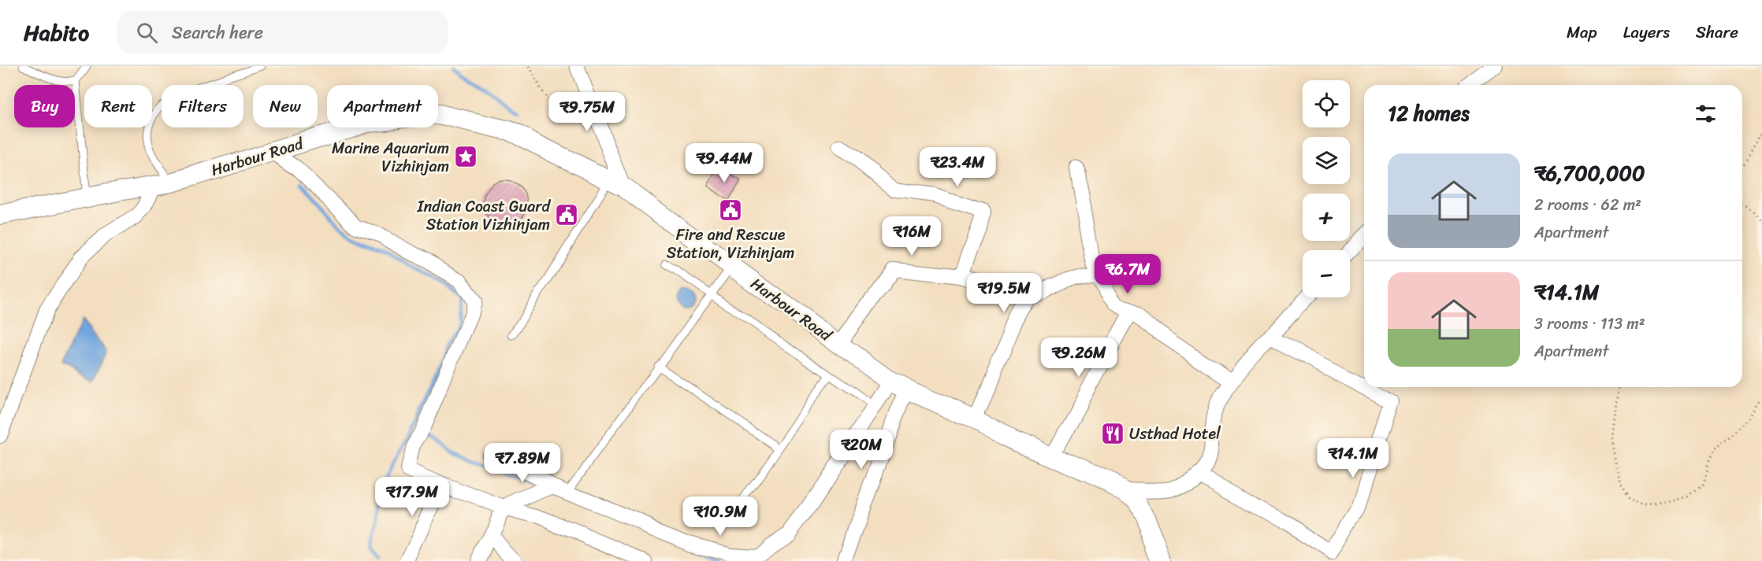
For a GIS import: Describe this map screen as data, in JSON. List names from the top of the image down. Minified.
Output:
{"streets":{"street":["Harbour Road"]},"places":{"place":["Marine Aquarium Vizhinjam"],"public building":["Fire and Rescue Station, Vizhinjam","Indian Coast Guard Station Vizhinjam"],"restaurant":["Usthad Hotel"]},"page":{"header":"Habito","search":"Search here","nav":["Map","Layers","Share"],"map_buttons":["+","−"],"chip":["Buy","Rent","Filters","New","Apartment"],"heading":"12 homes","price":["₹9.75M","₹9.44M","₹23.4M","₹16M","₹6.7M","₹19.5M","₹9.26M","₹20M","₹14.1M","₹7.89M","₹17.9M","₹10.9M"],"list":[{"name":"₹6,700,000","note":"2 rooms · 62 m² · Apartment"},{"name":"₹14.1M","note":"3 rooms · 113 m² · Apartment"}]}}
